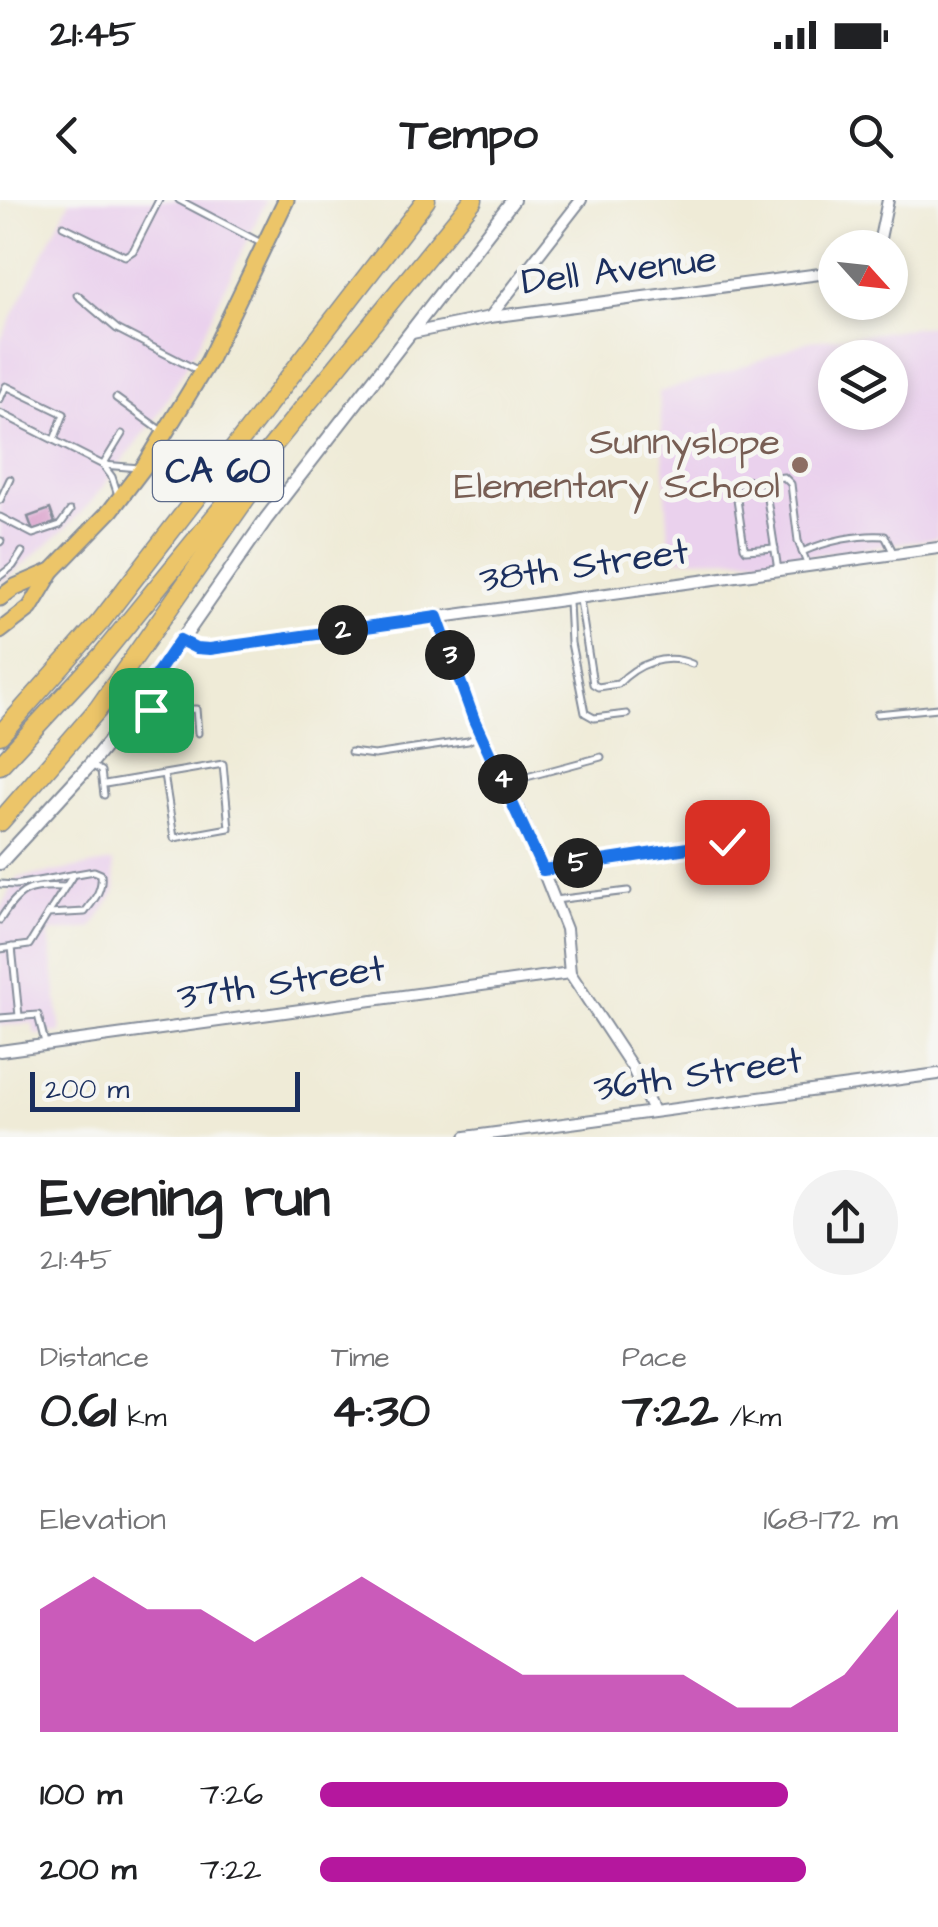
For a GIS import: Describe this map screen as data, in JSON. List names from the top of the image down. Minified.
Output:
{"streets":{"highway":["CA 60"],"street":["Dell Avenue","38th Street","37th Street","36th Street"]},"places":["Sunnyslope Elementary School"],"scale_bar":"200 m","north":"bottom right","page":{"status":"21:45","header":"Tempo","pins":["2","3","4","5"],"scale":"200 m","heading":["Evening run","21:45"],"stats":[["Distance","0.61 km"],["Time","4:30"],["Pace","7:22 /km"]],"chart":["Elevation","168–172 m"],"list":[{"name":"100 m","note":"7:26"},{"name":"200 m","note":"7:22"}]}}
